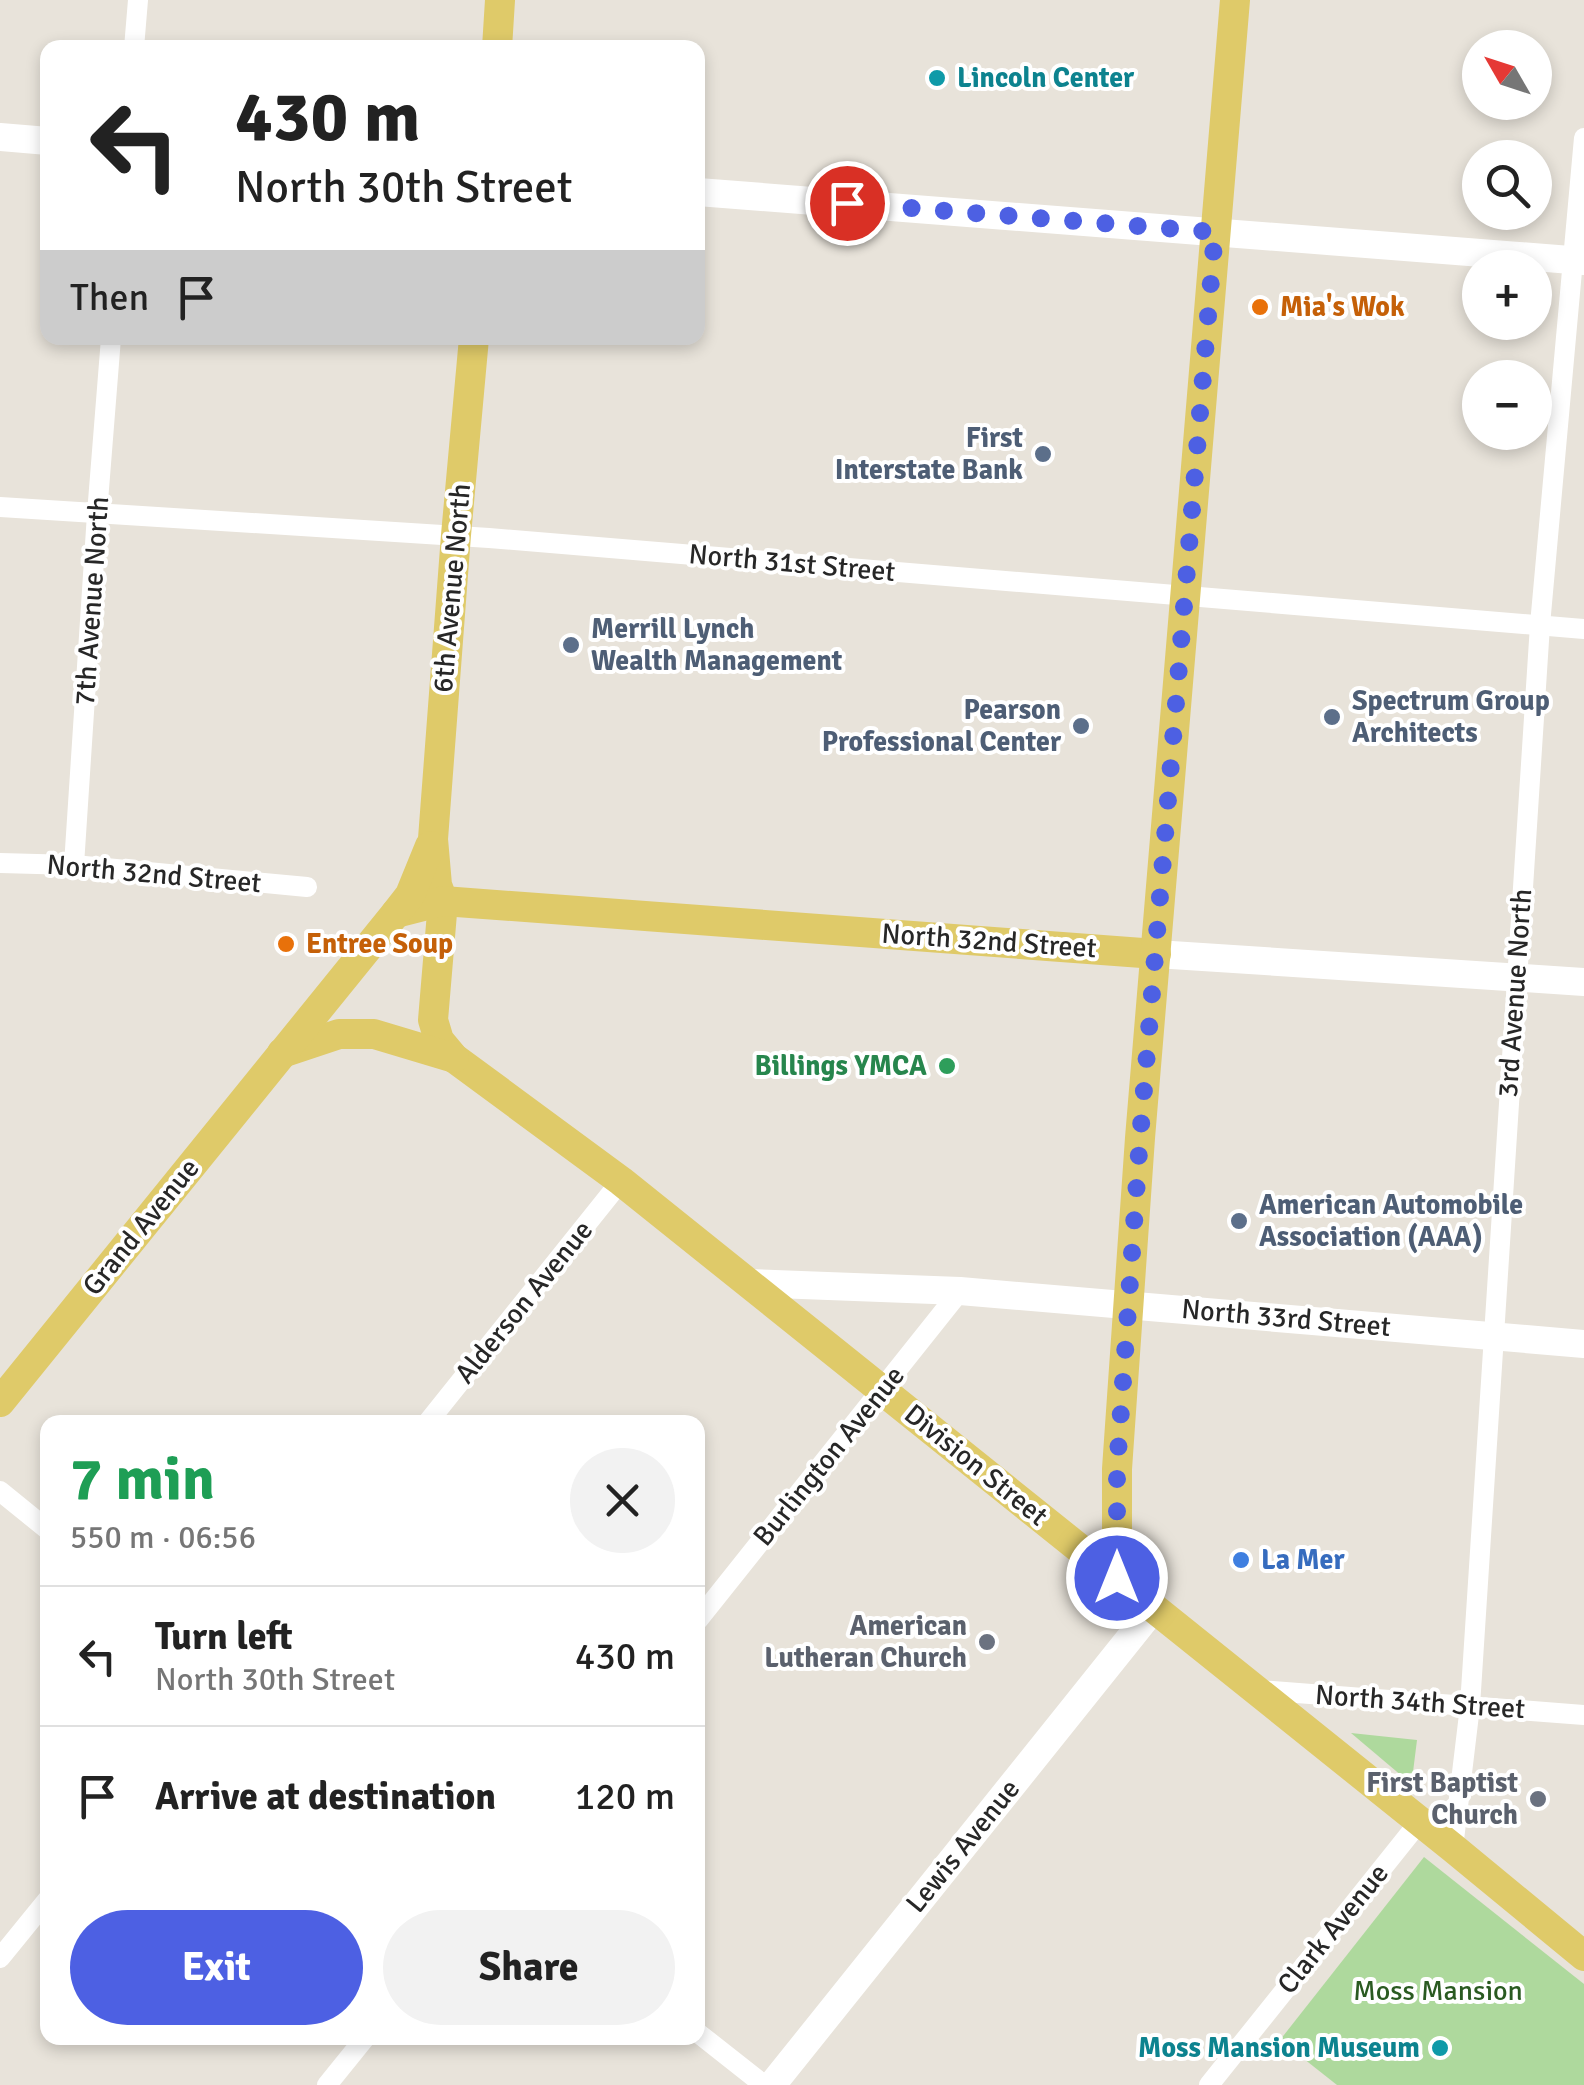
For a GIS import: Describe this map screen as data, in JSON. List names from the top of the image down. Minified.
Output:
{"streets":{"main road":["6th Avenue North","North 32nd Street","Grand Avenue","Division Street"],"street":["North 31st Street","7th Avenue North","3rd Avenue North","Alderson Avenue","North 33rd Street","Burlington Avenue","North 34th Street","Lewis Avenue","Clark Avenue"]},"crossings":[["North 31st Street","6th Avenue North"],["North 31st Street","7th Avenue North"],["North 31st Street","3rd Avenue North"],["6th Avenue North","North 32nd Street"],["6th Avenue North","Grand Avenue"],["6th Avenue North","Division Street"],["7th Avenue North","North 32nd Street"],["North 32nd Street","3rd Avenue North"],["3rd Avenue North","North 33rd Street"],["3rd Avenue North","Division Street"],["3rd Avenue North","North 34th Street"],["Alderson Avenue","Division Street"],["North 33rd Street","Burlington Avenue"],["North 33rd Street","Division Street"],["Burlington Avenue","Division Street"],["Division Street","North 34th Street"],["Division Street","Lewis Avenue"],["Division Street","Clark Avenue"]],"parks":["Moss Mansion"],"places":["Lincoln Center","Mia's Wok","First Interstate Bank","Merrill Lynch Wealth Management","Spectrum Group Architects","Pearson Professional Center","Entree Soup","Billings YMCA","American Automobile Association (AAA)","La Mer","American Lutheran Church","First Baptist Church","Moss Mansion Museum"],"north":"top left","page":{"map_buttons":["+","−"],"turn":["430 m","North 30th Street"],"then":"Then","heading":["7 min","550 m · 06:56"],"list":[{"name":"Turn left","note":"North 30th Street","value":"430 m"},{"name":"Arrive at destination","value":"120 m"}],"buttons":["Exit","Share"]}}
